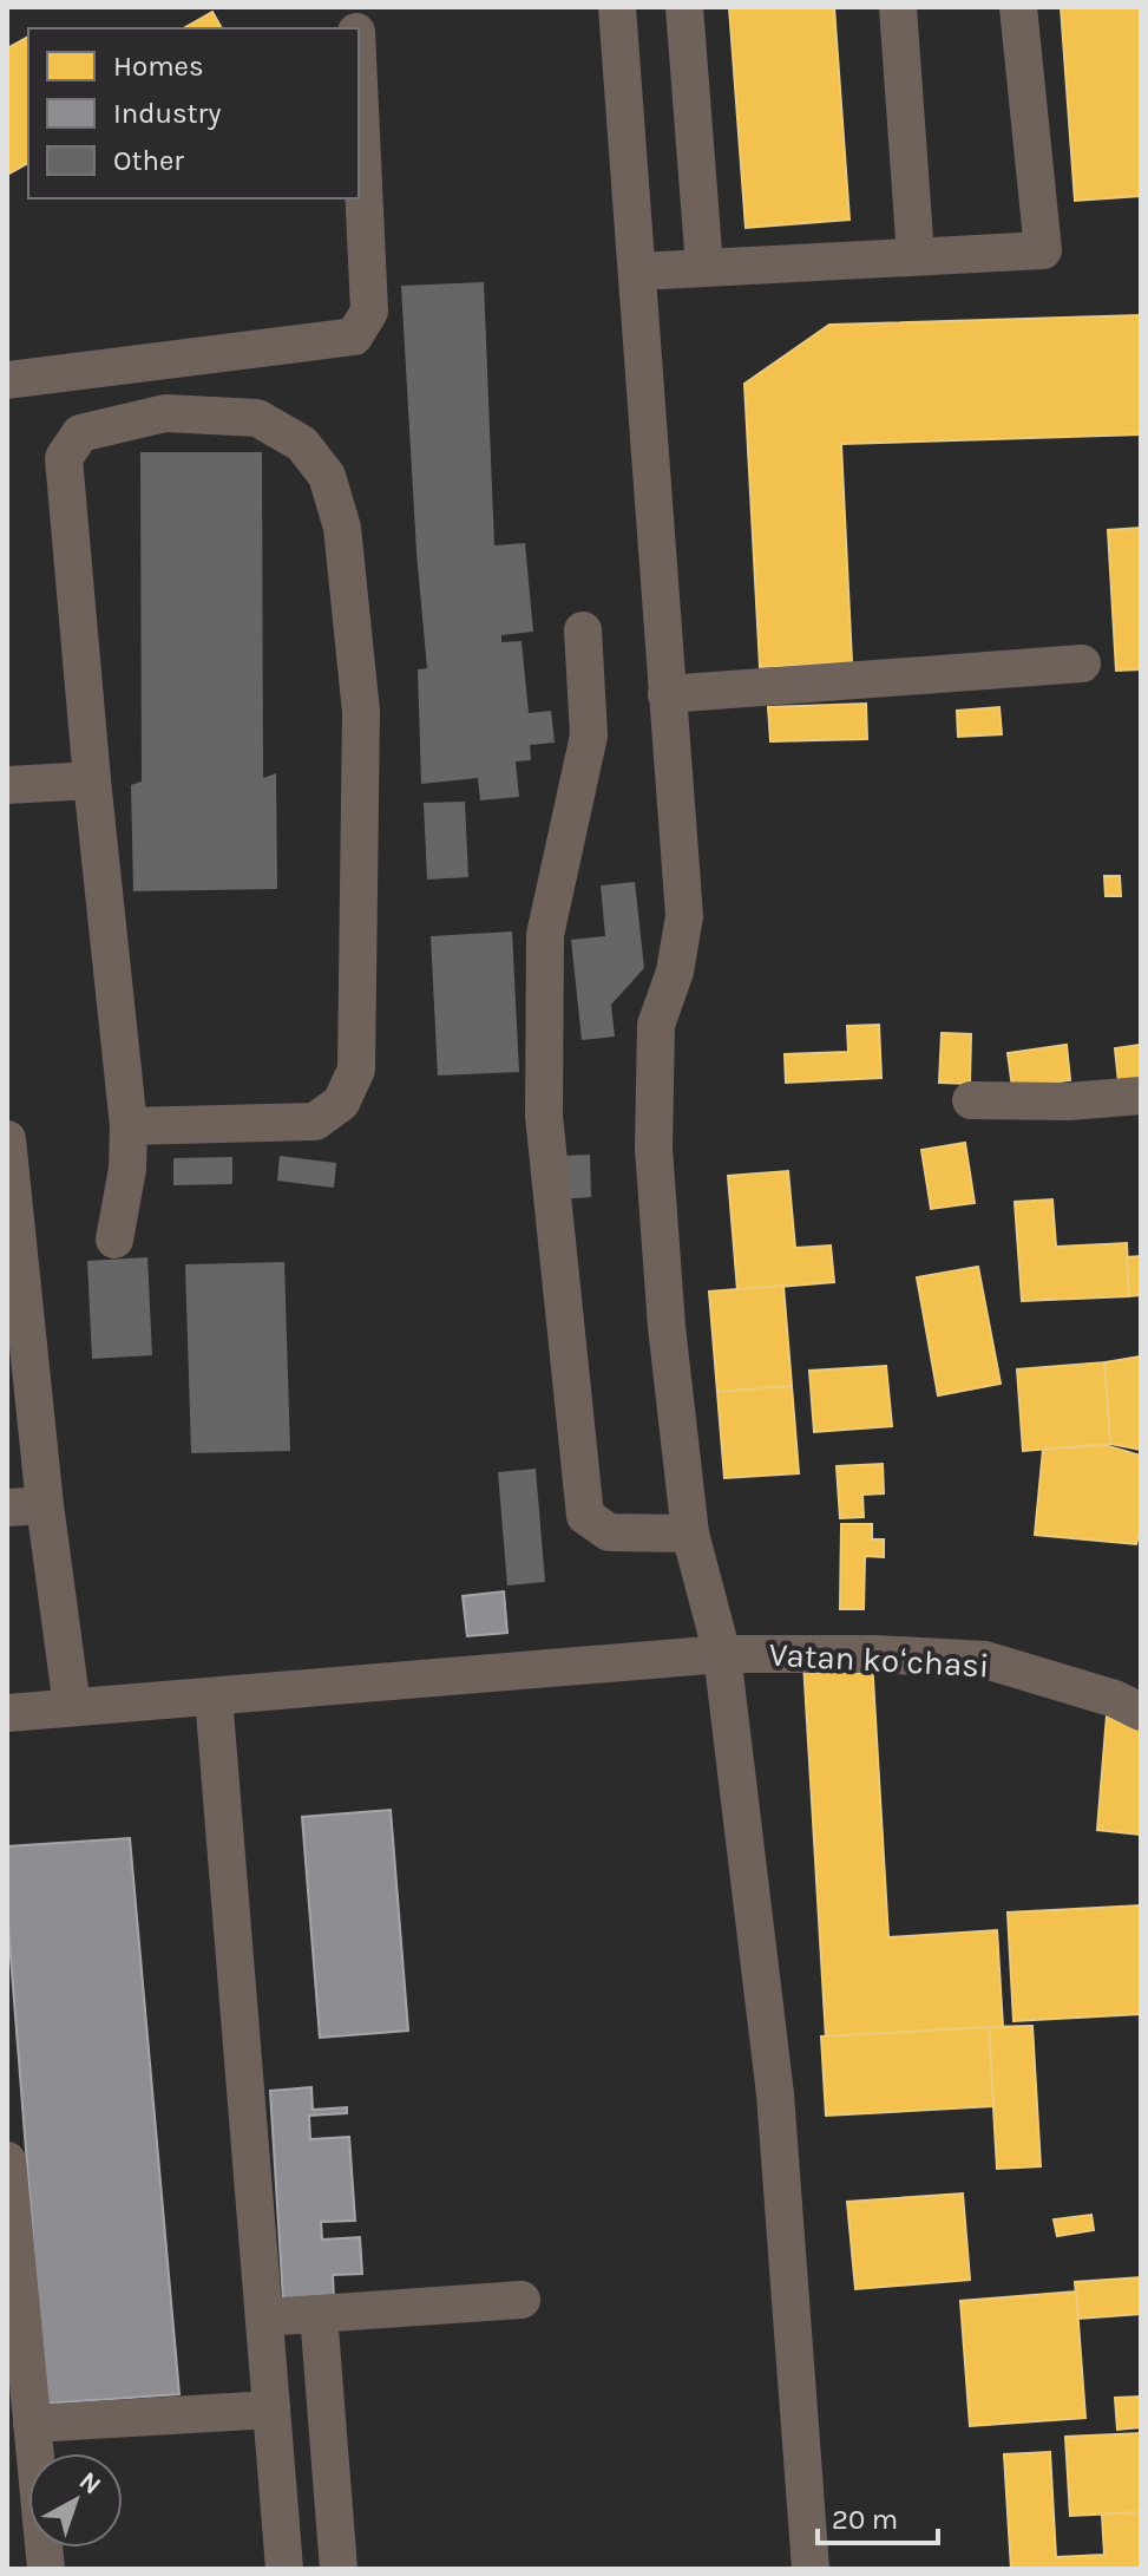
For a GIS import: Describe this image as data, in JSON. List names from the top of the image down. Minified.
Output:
{"streets":{"street":["Vatan koʻchasi"]},"legend":["Homes","Industry","Other"],"scale_bar":"20 m","north":"top right"}
